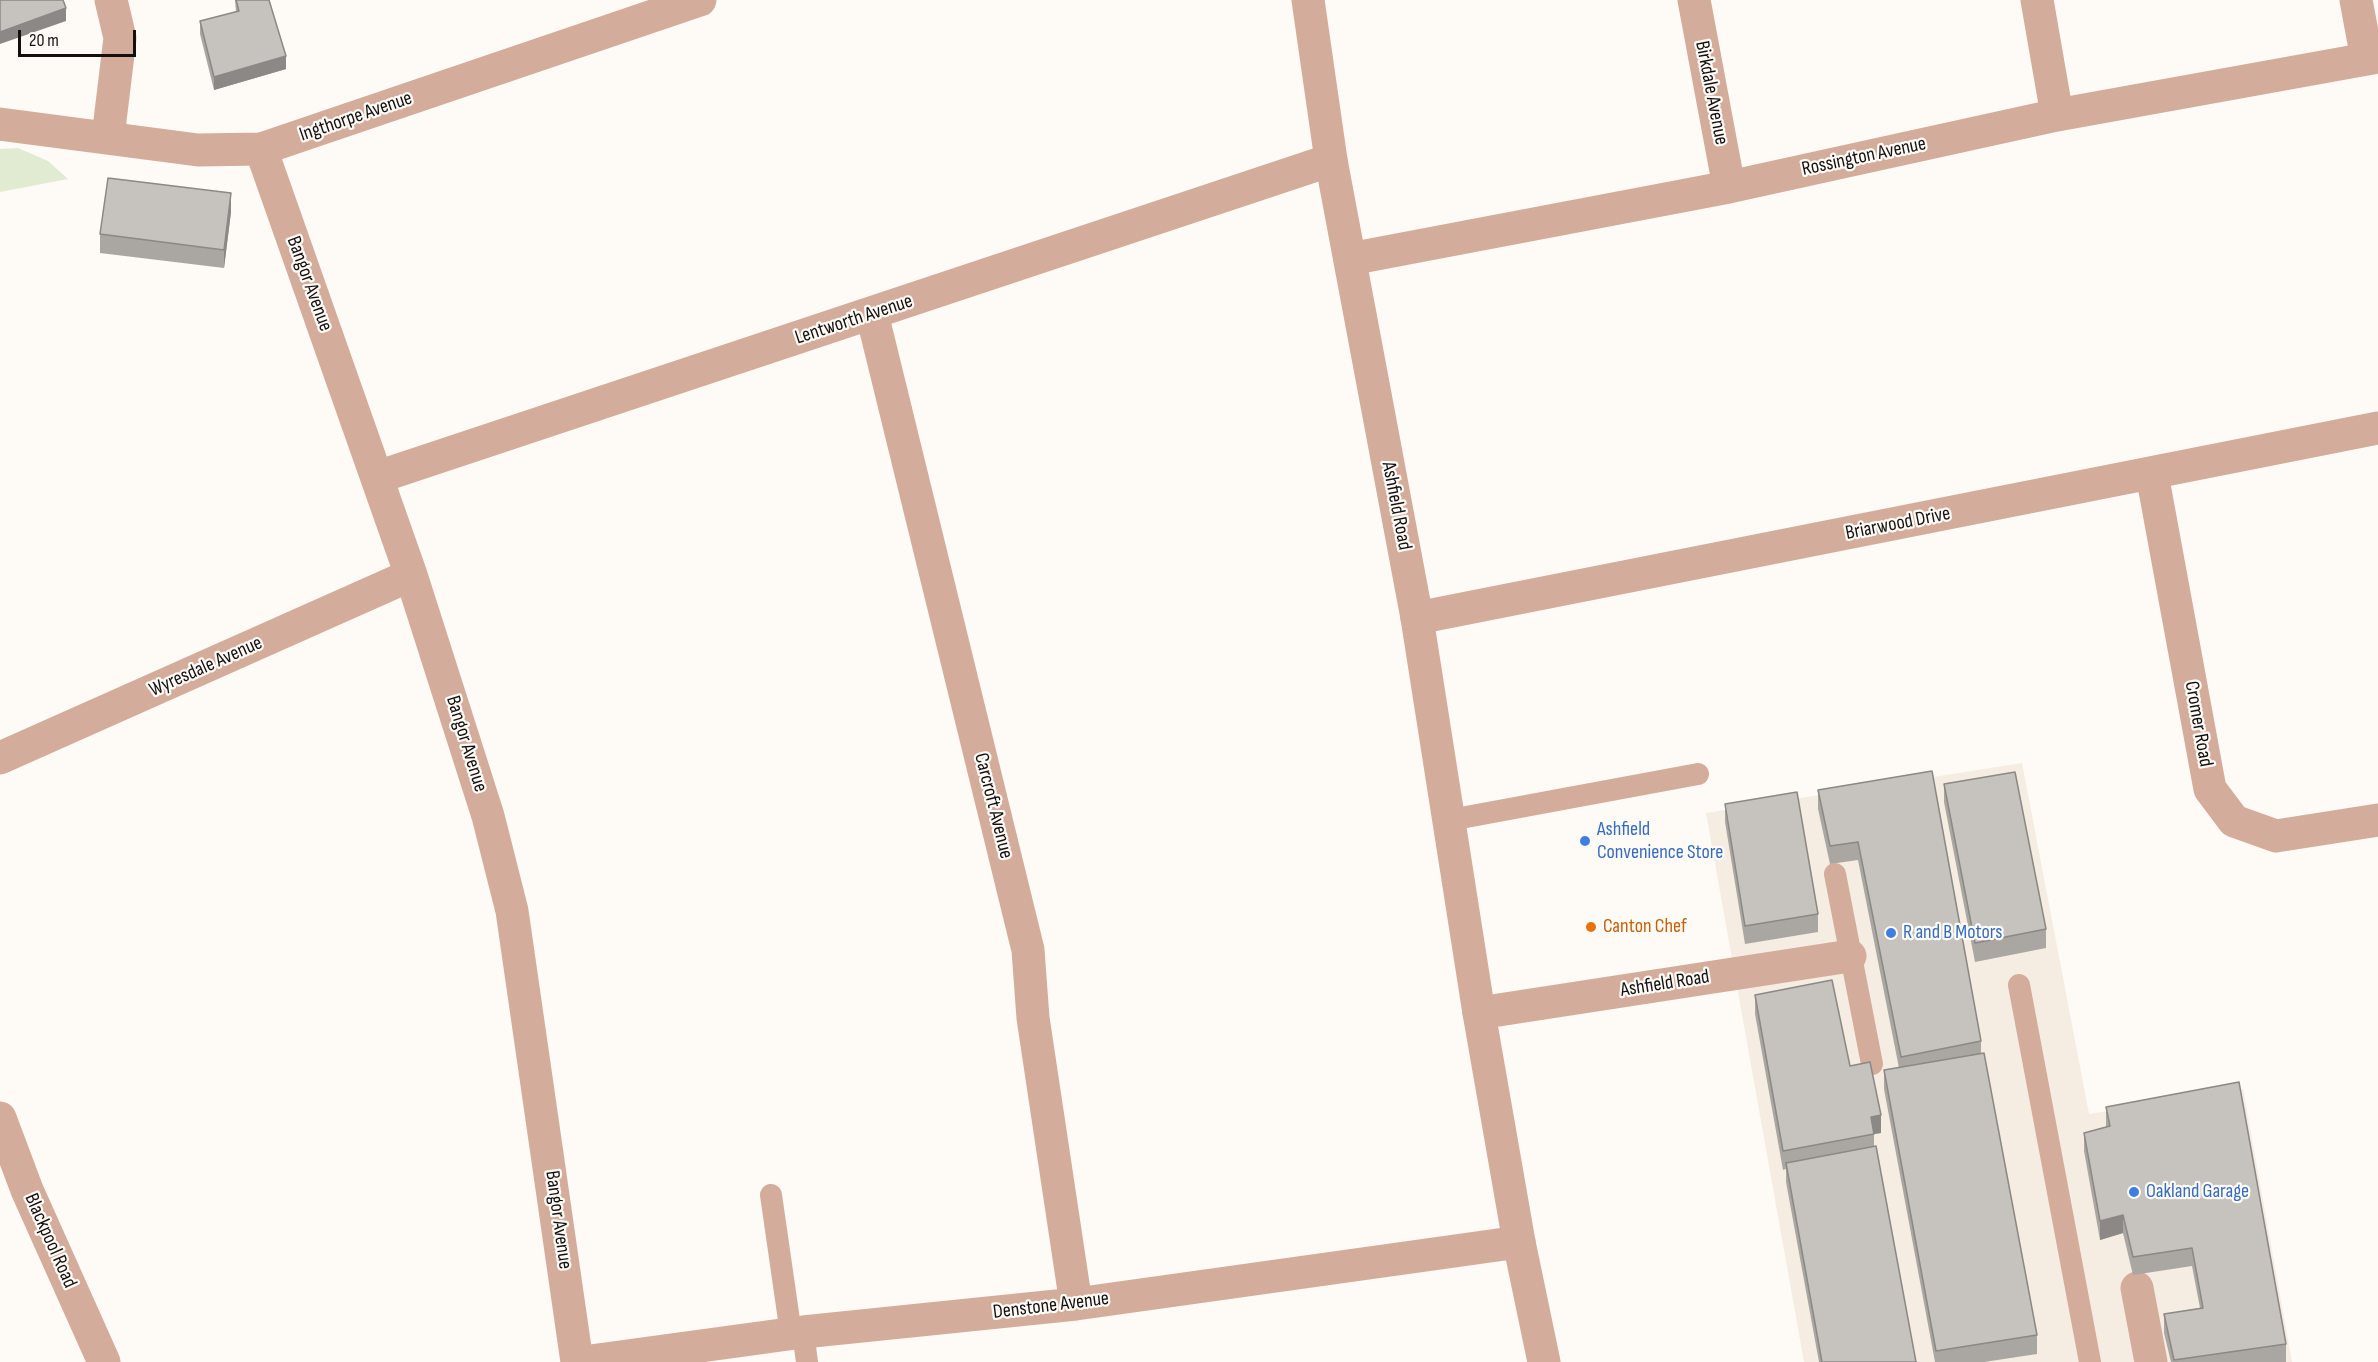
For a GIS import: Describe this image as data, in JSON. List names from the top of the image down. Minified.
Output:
{"streets":{"street":["Birkdale Avenue","Ingthorpe Avenue","Rossington Avenue","Bangor Avenue","Lentworth Avenue","Ashfield Road","Briarwood Drive","Wyresdale Avenue","Cromer Road","Carcroft Avenue","Blackpool Road","Denstone Avenue"]},"crossings":[["Birkdale Avenue","Rossington Avenue"],["Ingthorpe Avenue","Bangor Avenue"],["Rossington Avenue","Ashfield Road"],["Bangor Avenue","Lentworth Avenue"],["Bangor Avenue","Wyresdale Avenue"],["Lentworth Avenue","Ashfield Road"],["Lentworth Avenue","Carcroft Avenue"],["Ashfield Road","Briarwood Drive"],["Ashfield Road","Denstone Avenue"],["Briarwood Drive","Cromer Road"],["Carcroft Avenue","Denstone Avenue"]],"places":["Ashfield Convenience Store","Canton Chef","R and B Motors","Oakland Garage"],"scale_bar":"20 m"}
